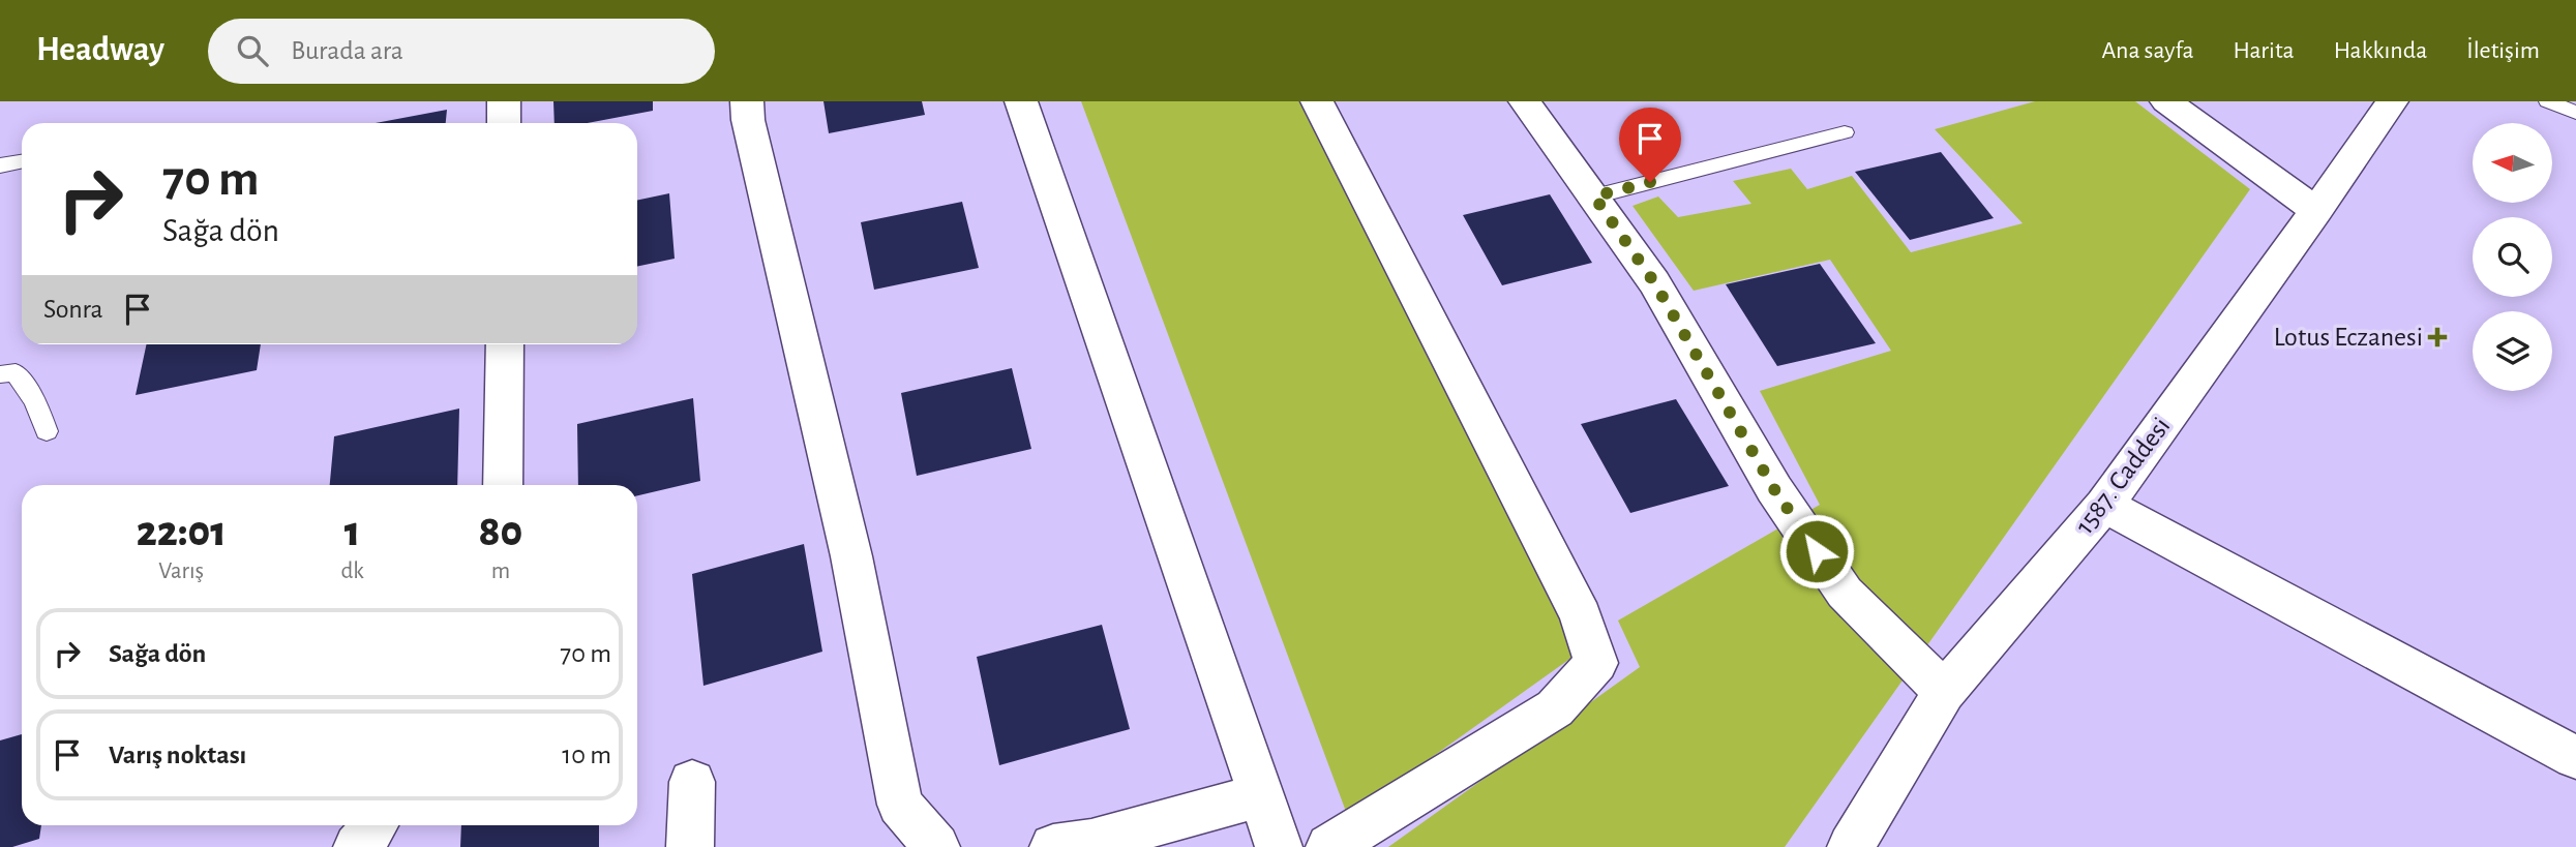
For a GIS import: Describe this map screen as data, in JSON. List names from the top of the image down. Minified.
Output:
{"streets":{"street":["1587. Caddesi"]},"places":{"health":["Lotus Eczanesi"]},"north":"left","page":{"header":"Headway","search":"Burada ara","nav":["Ana sayfa","Harita","Hakkında","İletişim"],"turn":["70 m","Sağa dön"],"then":"Sonra","eta":["22:01","Varış","1","dk","80","m"],"list":[{"name":"Sağa dön","value":"70 m"},{"name":"Varış noktası","value":"10 m"}]}}
